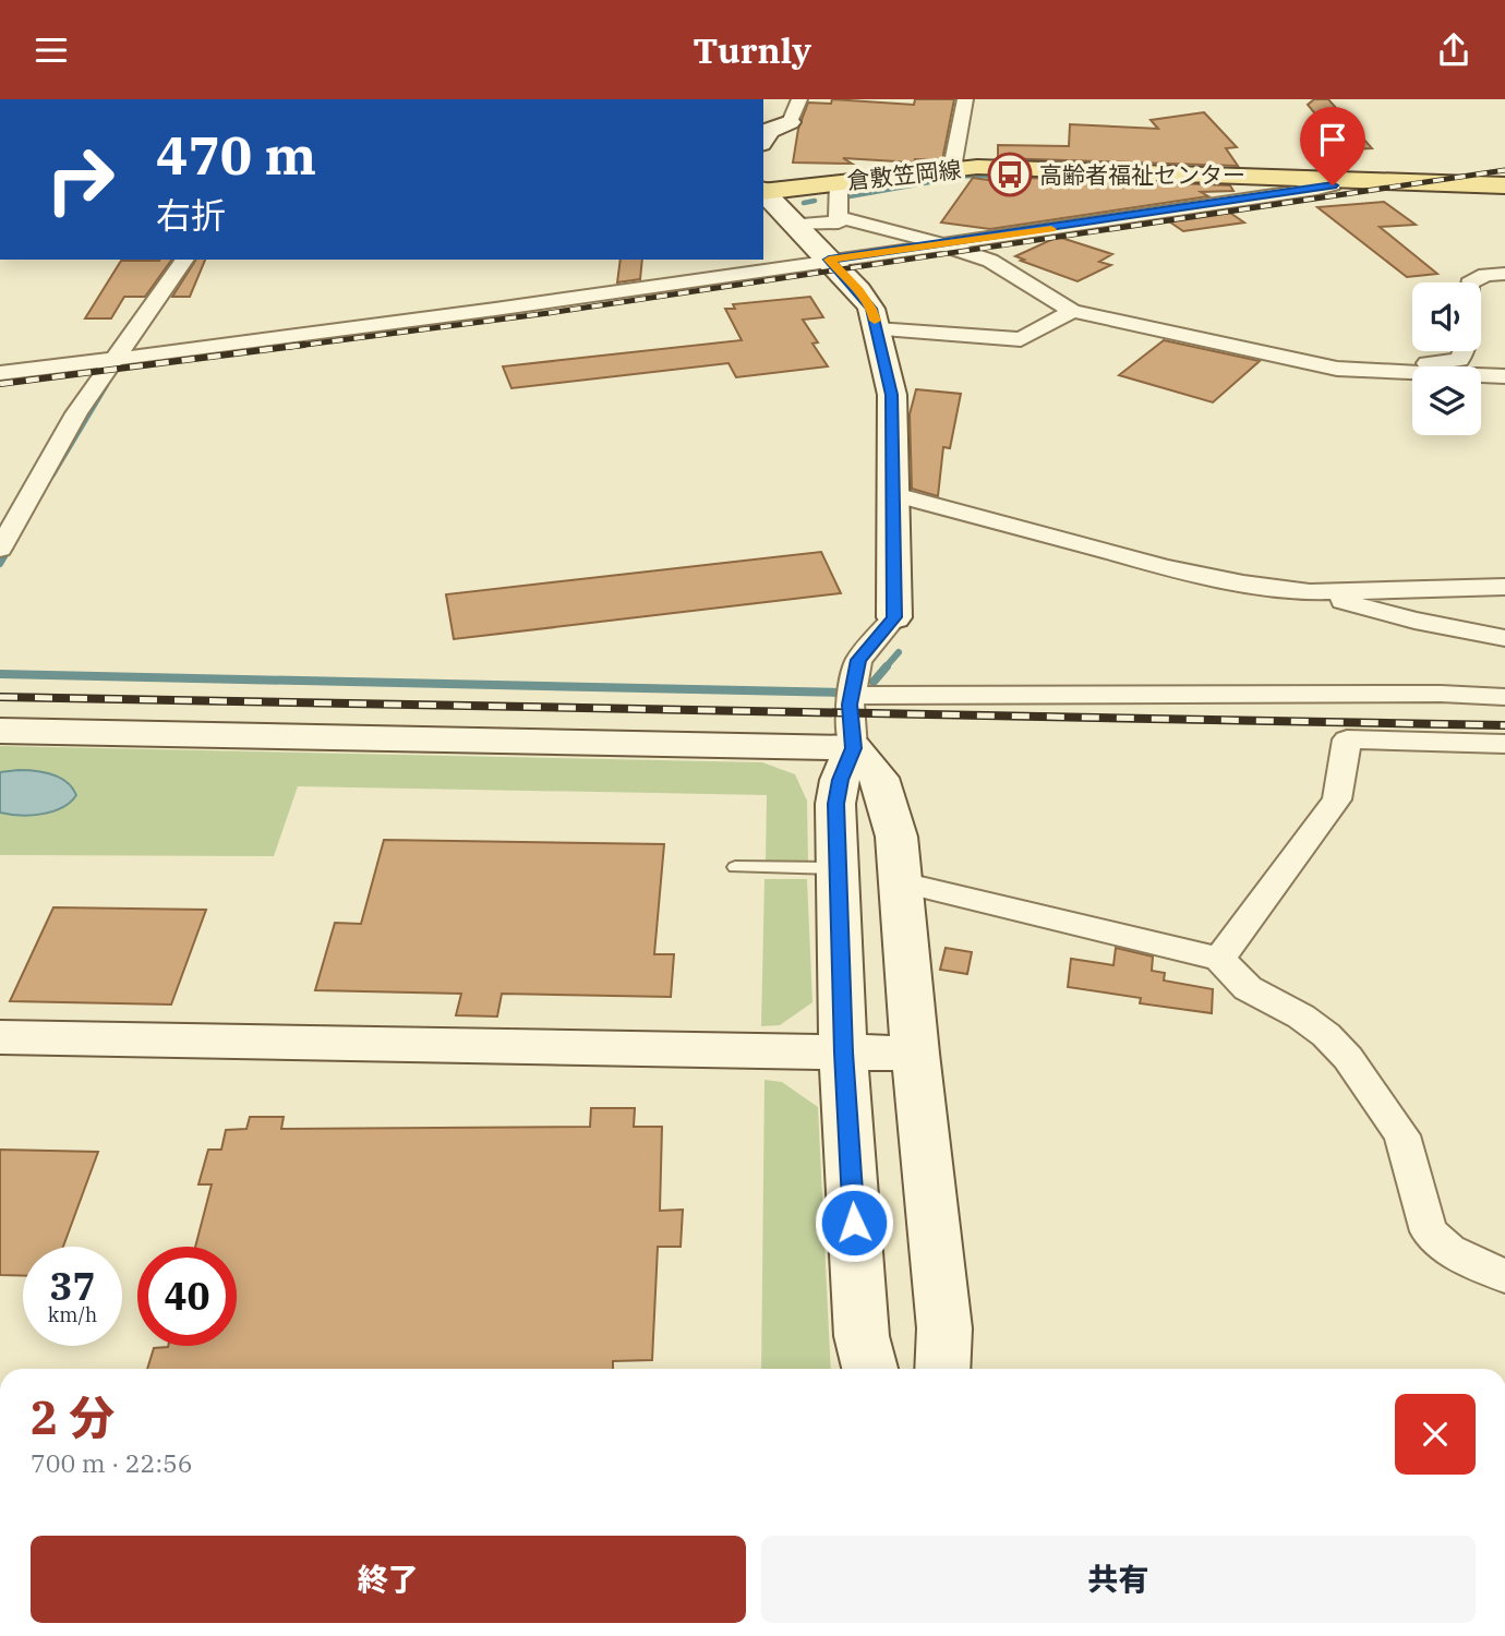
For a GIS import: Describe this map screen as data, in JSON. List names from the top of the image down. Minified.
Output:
{"streets":{"main road":["倉敷笠岡線"]},"places":{"bus stop":["高齢者福祉センター"]},"page":{"header":"Turnly","turn":["470 m","右折"],"speed":"37 km/h","limit":"40","heading":["2 分","700 m · 22:56"],"buttons":["終了","共有"]}}
